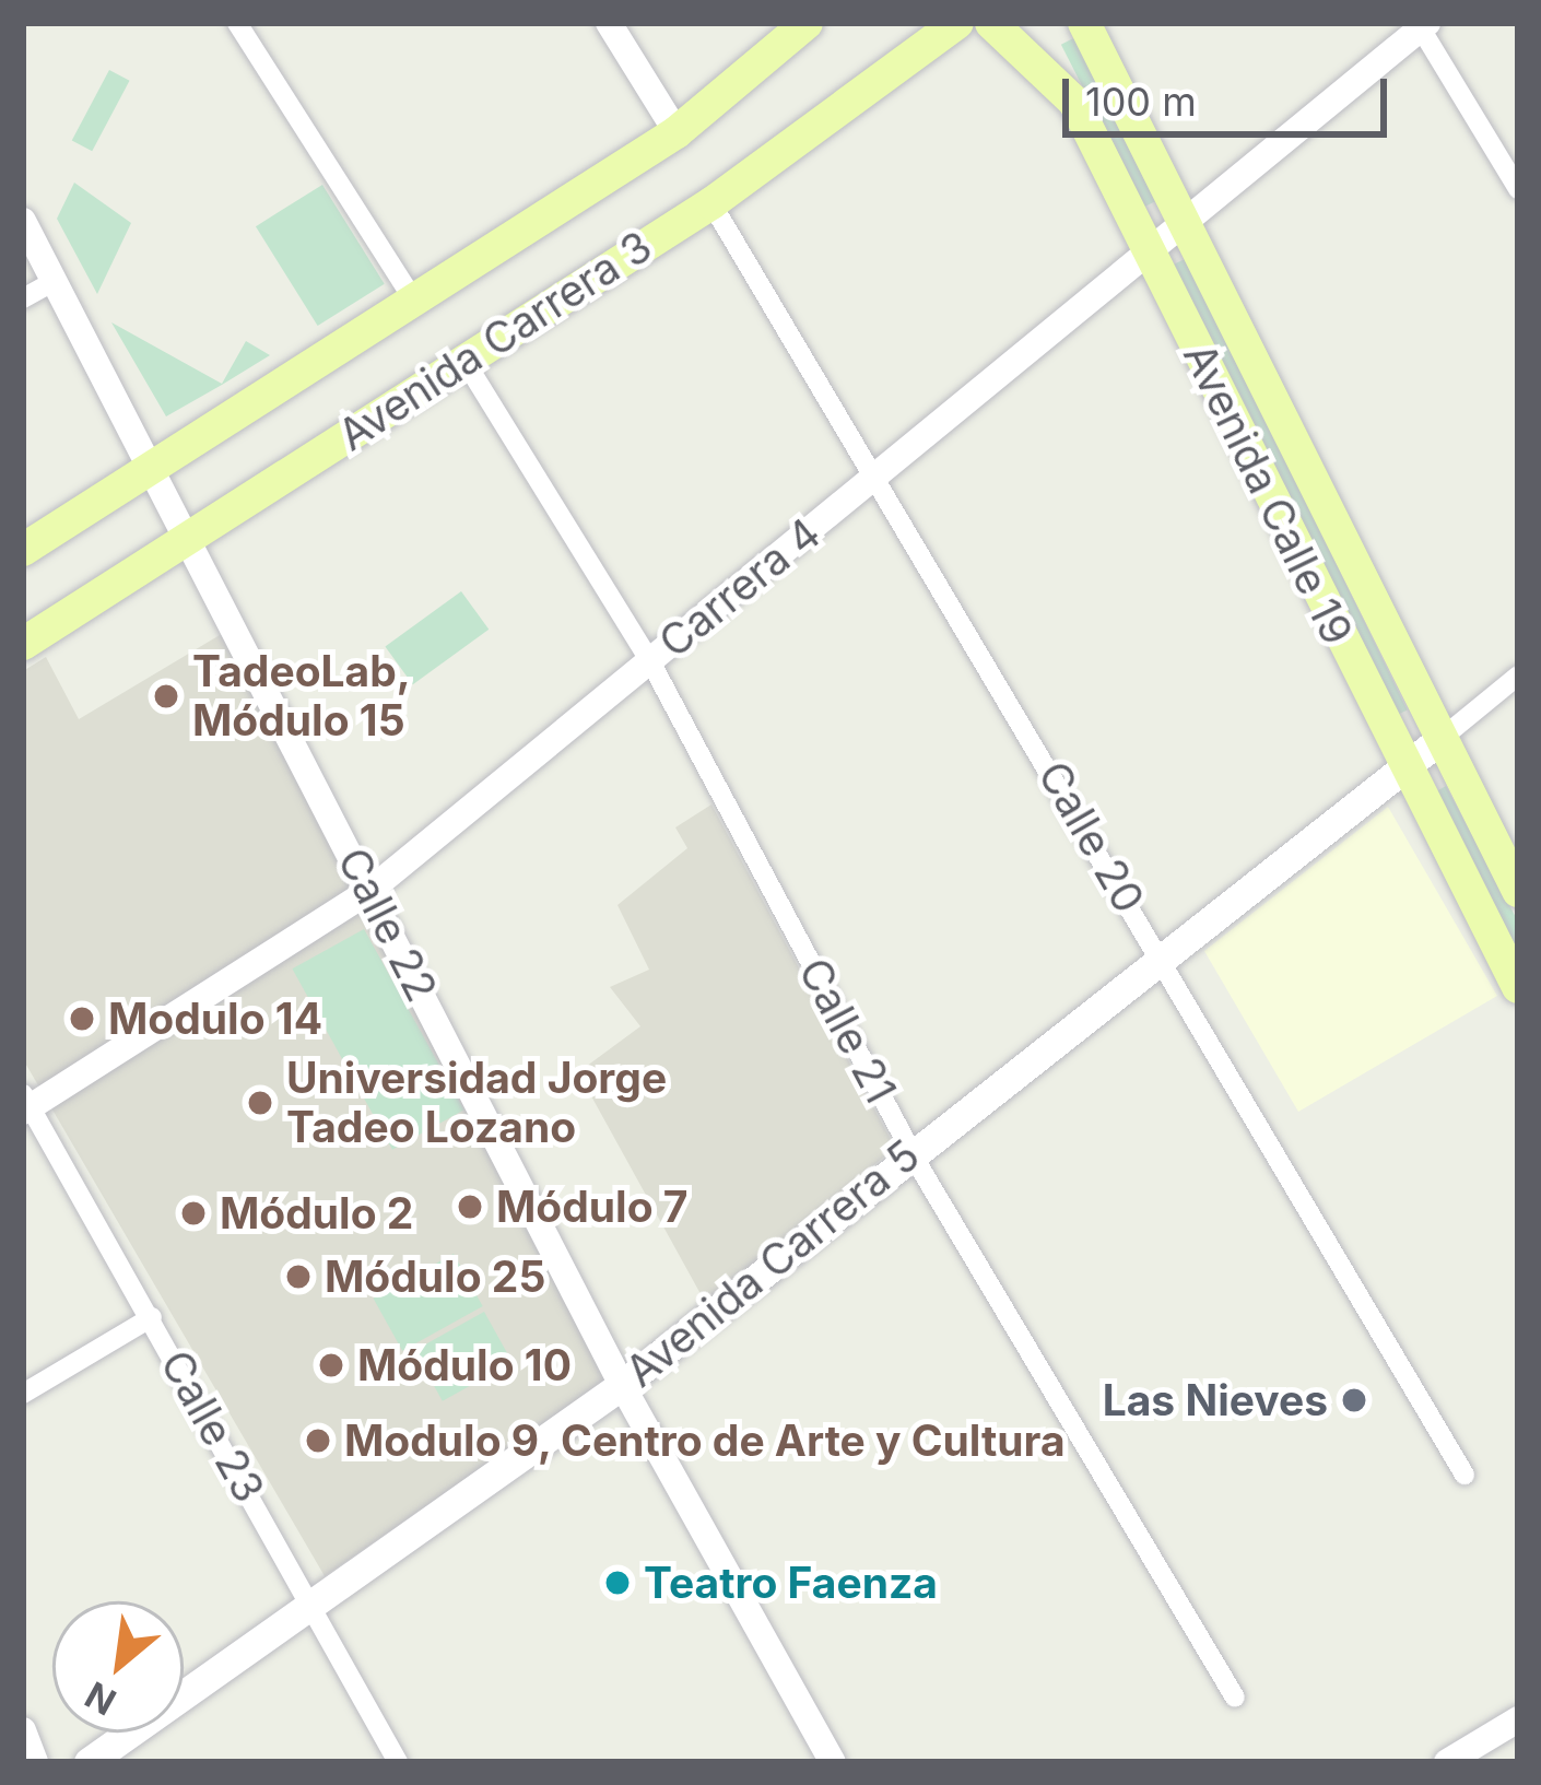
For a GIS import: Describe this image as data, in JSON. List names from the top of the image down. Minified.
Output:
{"streets":{"main road":["Avenida Carrera 3","Avenida Calle 19","Avenida Carrera 5"],"street":["Carrera 4","Calle 20","Calle 22","Calle 21","Calle 23"]},"crossings":[["Avenida Carrera 3","Calle 20"],["Avenida Carrera 3","Calle 22"],["Avenida Carrera 3","Calle 21"],["Avenida Calle 19","Carrera 4"],["Avenida Calle 19","Avenida Carrera 5"],["Carrera 4","Calle 20"],["Carrera 4","Calle 22"],["Carrera 4","Calle 21"],["Carrera 4","Calle 23"],["Calle 20","Avenida Carrera 5"],["Calle 22","Avenida Carrera 5"],["Calle 21","Avenida Carrera 5"],["Avenida Carrera 5","Calle 23"]],"places":["TadeoLab, Módulo 15","Modulo 14","Universidad Jorge Tadeo Lozano","Módulo 7","Módulo 2","Módulo 25","Módulo 10","Las Nieves","Modulo 9, Centro de Arte y Cultura","Teatro Faenza"],"scale_bar":"100 m","north":"bottom left"}
